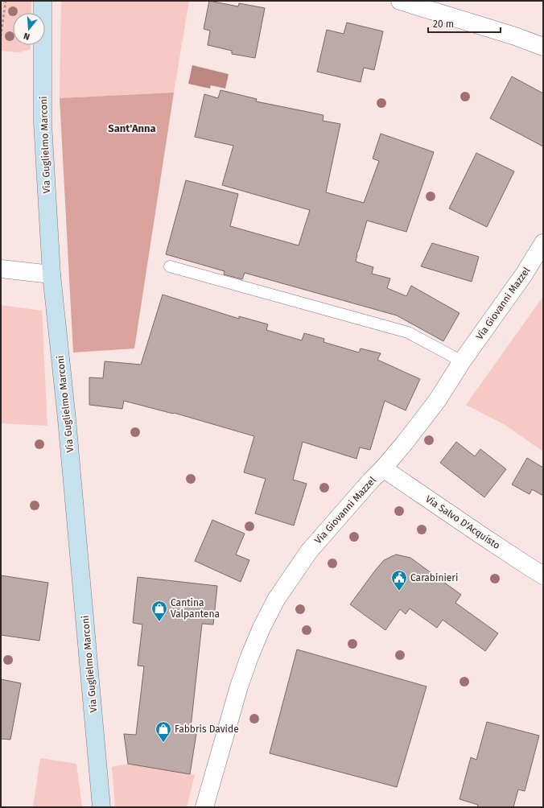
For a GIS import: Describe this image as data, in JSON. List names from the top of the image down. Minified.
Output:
{"streets":{"street":["Via Guglielmo Marconi","Via Giovanni Mazzel","Via Salvo D'Acquisto"]},"crossings":[["Via Giovanni Mazzel","Via Salvo D'Acquisto"]],"districts":["Sant'Anna"],"places":{"public building":["Carabinieri"],"shop":["Cantina Valpantena","Fabbris Davide"]},"scale_bar":"20 m","north":"bottom"}
